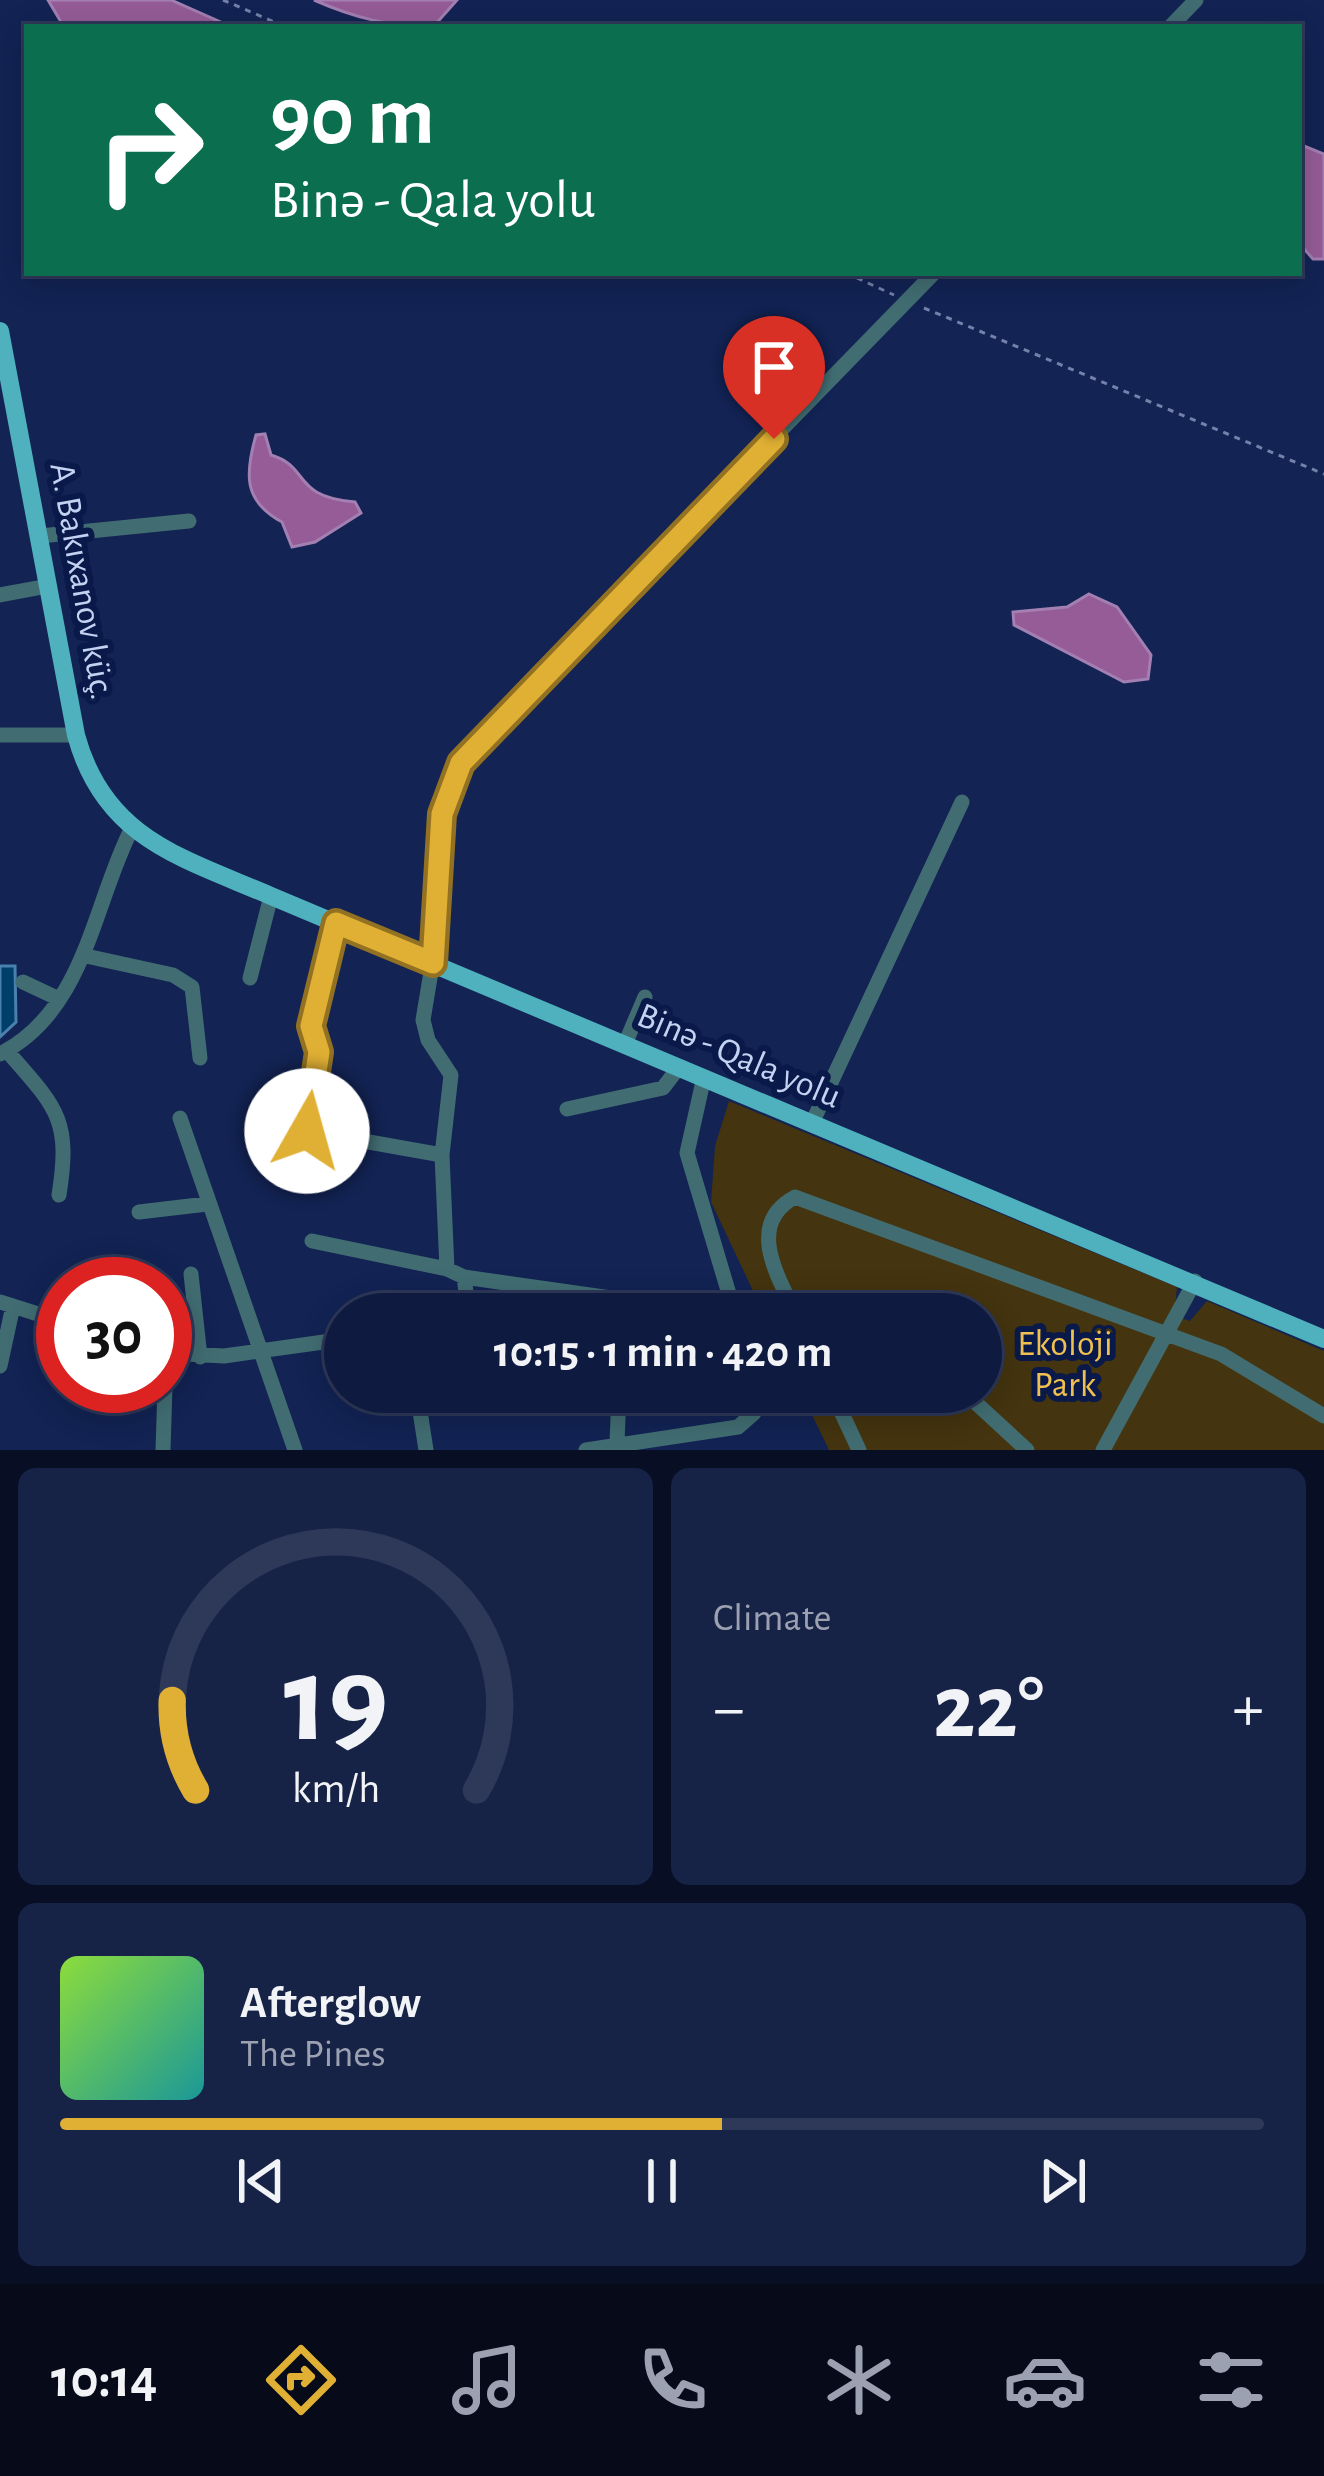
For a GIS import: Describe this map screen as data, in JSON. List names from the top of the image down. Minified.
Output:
{"streets":{"main road":["A. Bakıxanov küç.","Binə - Qala yolu"]},"crossings":[["A. Bakıxanov küç.","Binə - Qala yolu"]],"parks":["Ekoloji Park"],"page":{"turn":["90 m","Binə - Qala yolu"],"limit":"30","trip":"10:15 · 1 min · 420 m","tile":"Climate","heat":["−","22°","+"],"song":["Afterglow","The Pines"],"tabs":"10:14","gauge":["19","km/h"]}}
